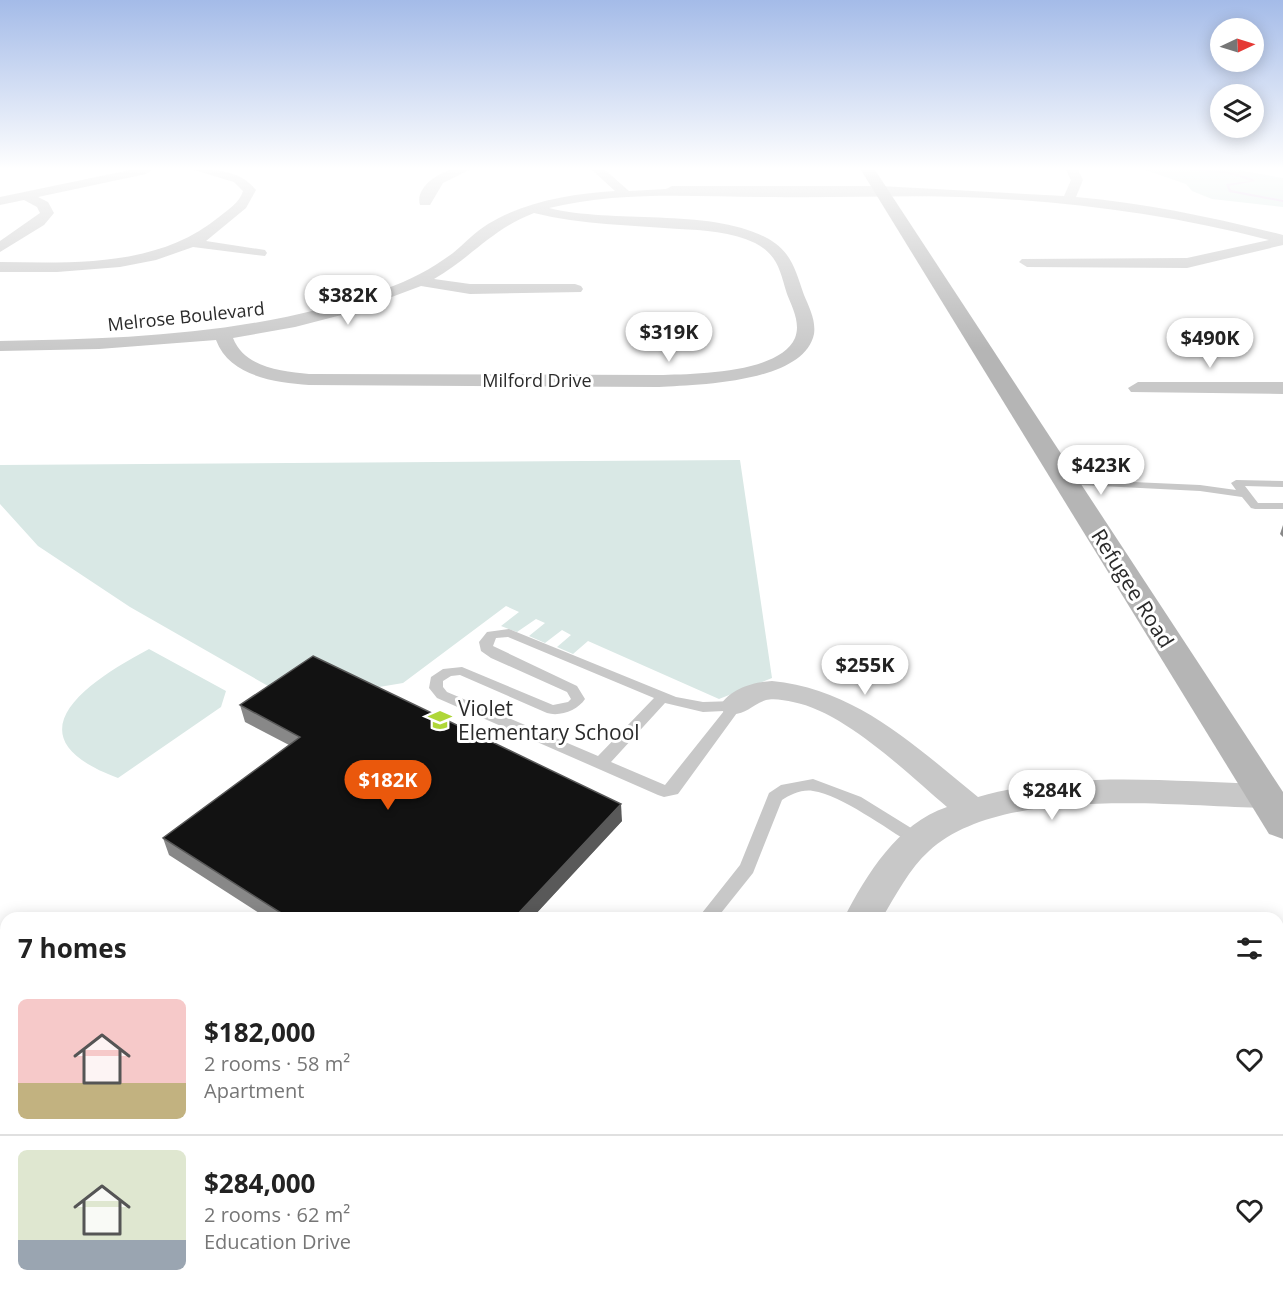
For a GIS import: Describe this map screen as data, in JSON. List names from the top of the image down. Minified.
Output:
{"streets":{"main road":["Refugee Road"],"street":["Melrose Boulevard","Milford Drive"]},"crossings":[["Melrose Boulevard","Milford Drive"]],"places":{"school or university":["Violet Elementary School"]},"north":"right","page":{"price":["$382K","$319K","$490K","$423K","$255K","$182K","$284K"],"heading":"7 homes","list":[{"name":"$182,000","note":"2 rooms · 58 m² · Apartment"},{"name":"$284,000","note":"2 rooms · 62 m² · Education Drive"}]}}
